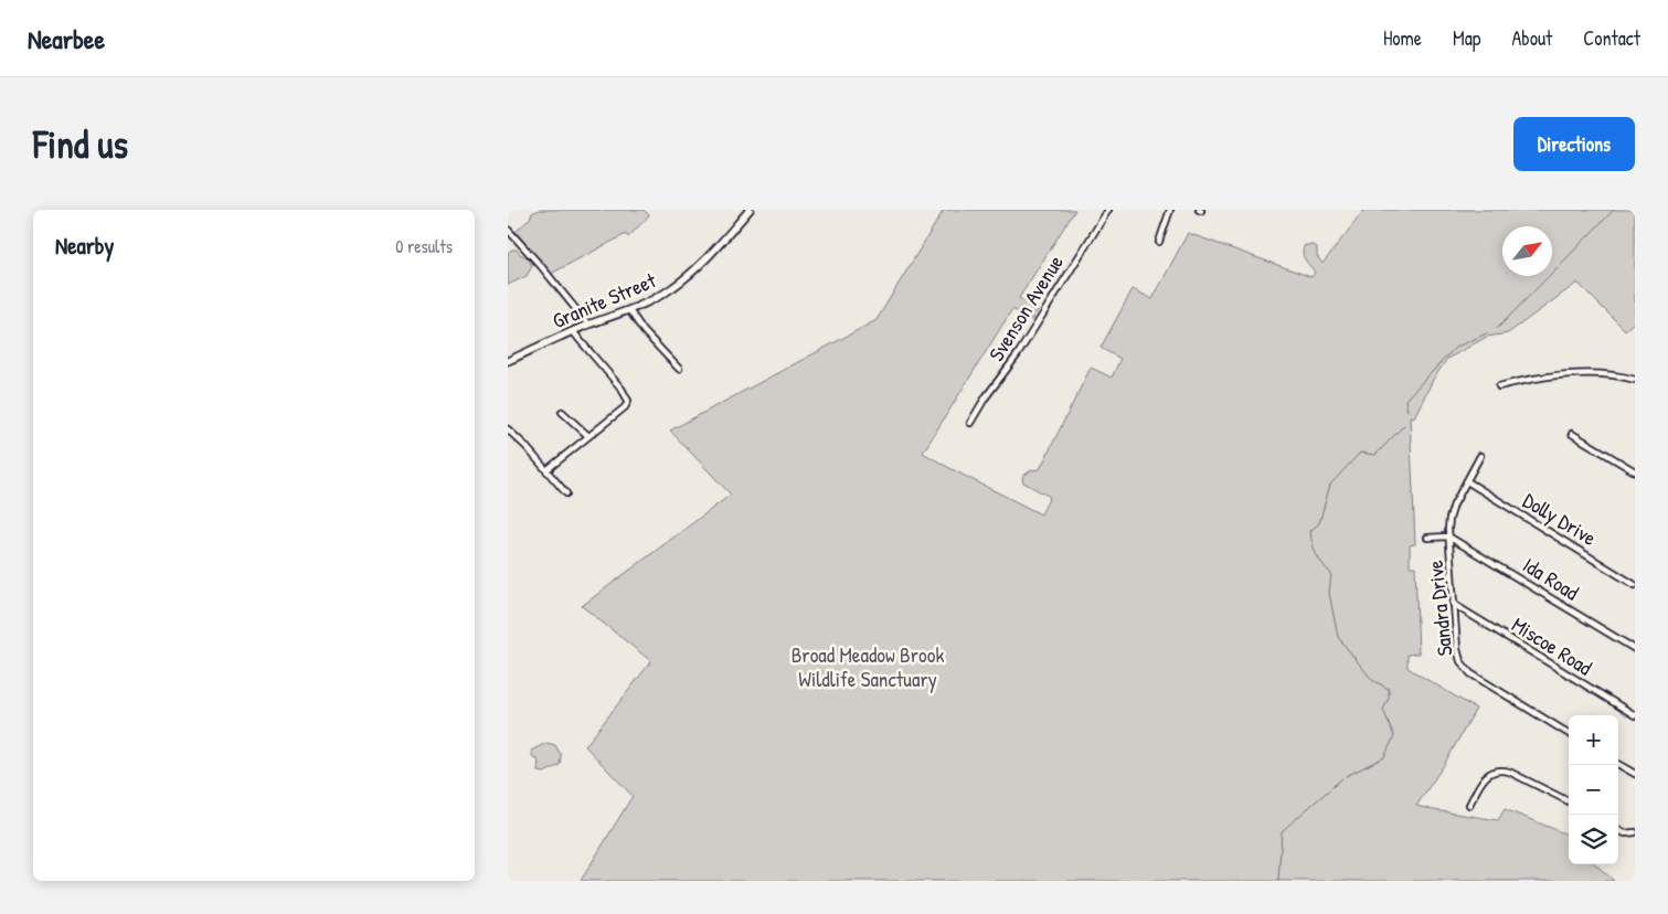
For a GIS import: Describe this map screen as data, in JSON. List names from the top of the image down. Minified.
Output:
{"streets":{"street":["Granite Street","Svenson Avenue","Dolly Drive","Ida Road","Sandra Drive","Miscoe Road"]},"crossings":[["Dolly Drive","Sandra Drive"],["Ida Road","Sandra Drive"],["Sandra Drive","Miscoe Road"]],"parks":["Broad Meadow Brook Wildlife Sanctuary"],"north":"top right","page":{"header":"Nearbee","nav":["Home","Map","About","Contact"],"buttons":"Directions","title":"Find us","heading":["Nearby","0 results"],"map_buttons":["+","−"]}}
